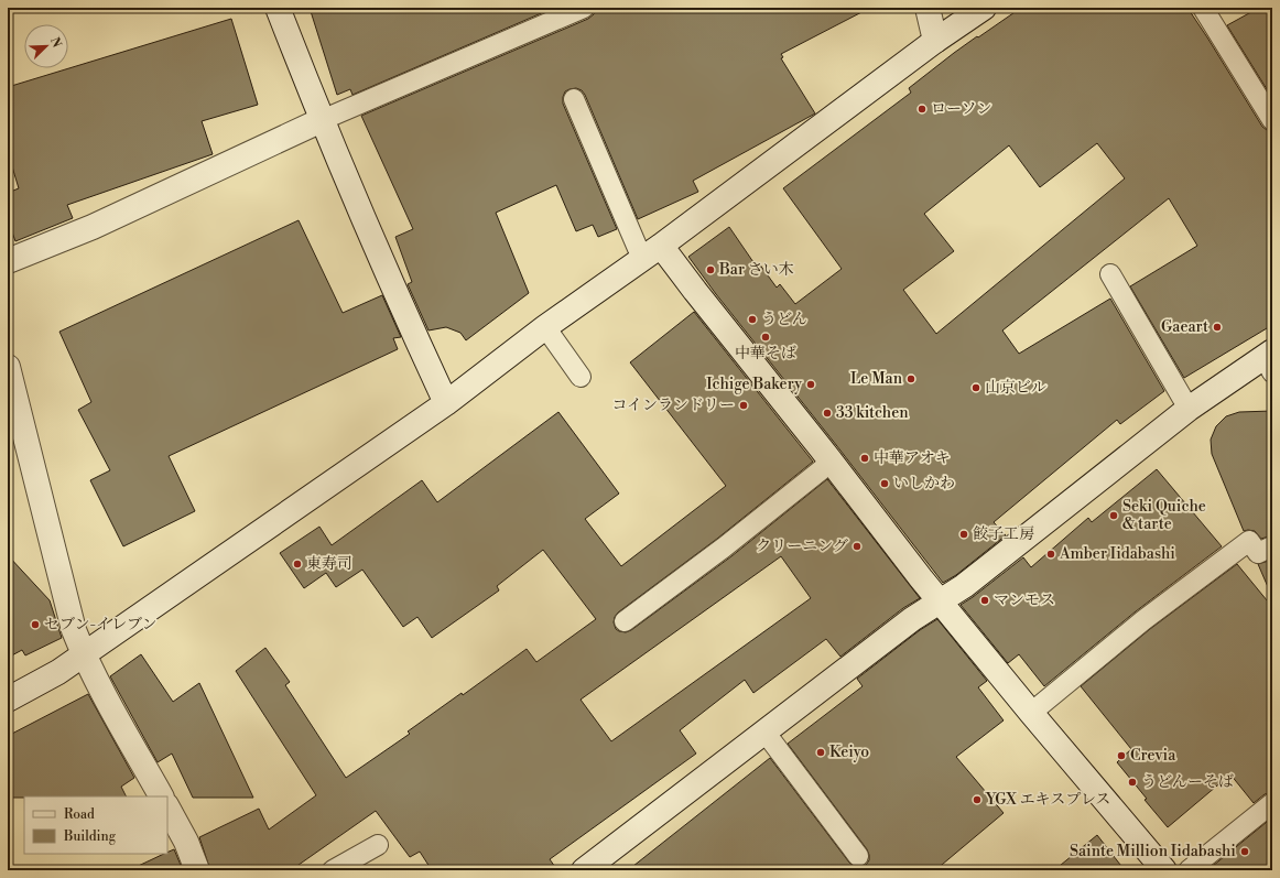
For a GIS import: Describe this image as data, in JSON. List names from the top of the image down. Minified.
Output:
{"places":["ローソン","Bar さい木","うどん","Gaeart","中華そば","Le Man","Ichige Bakery","山京ビル","コインランドリー","33 kitchen","中華アオキ","いしかわ","Seki Quiche & tarte","餃子工房","クリーニング","Amber Iidabashi","東寿司","マンモス","セブン-イレブン","Keiyo","Crevia","うどんーそば","YGX エキスプレス","Sainte Million Iidabashi"],"legend":["Road","Building"],"north":"top right"}
